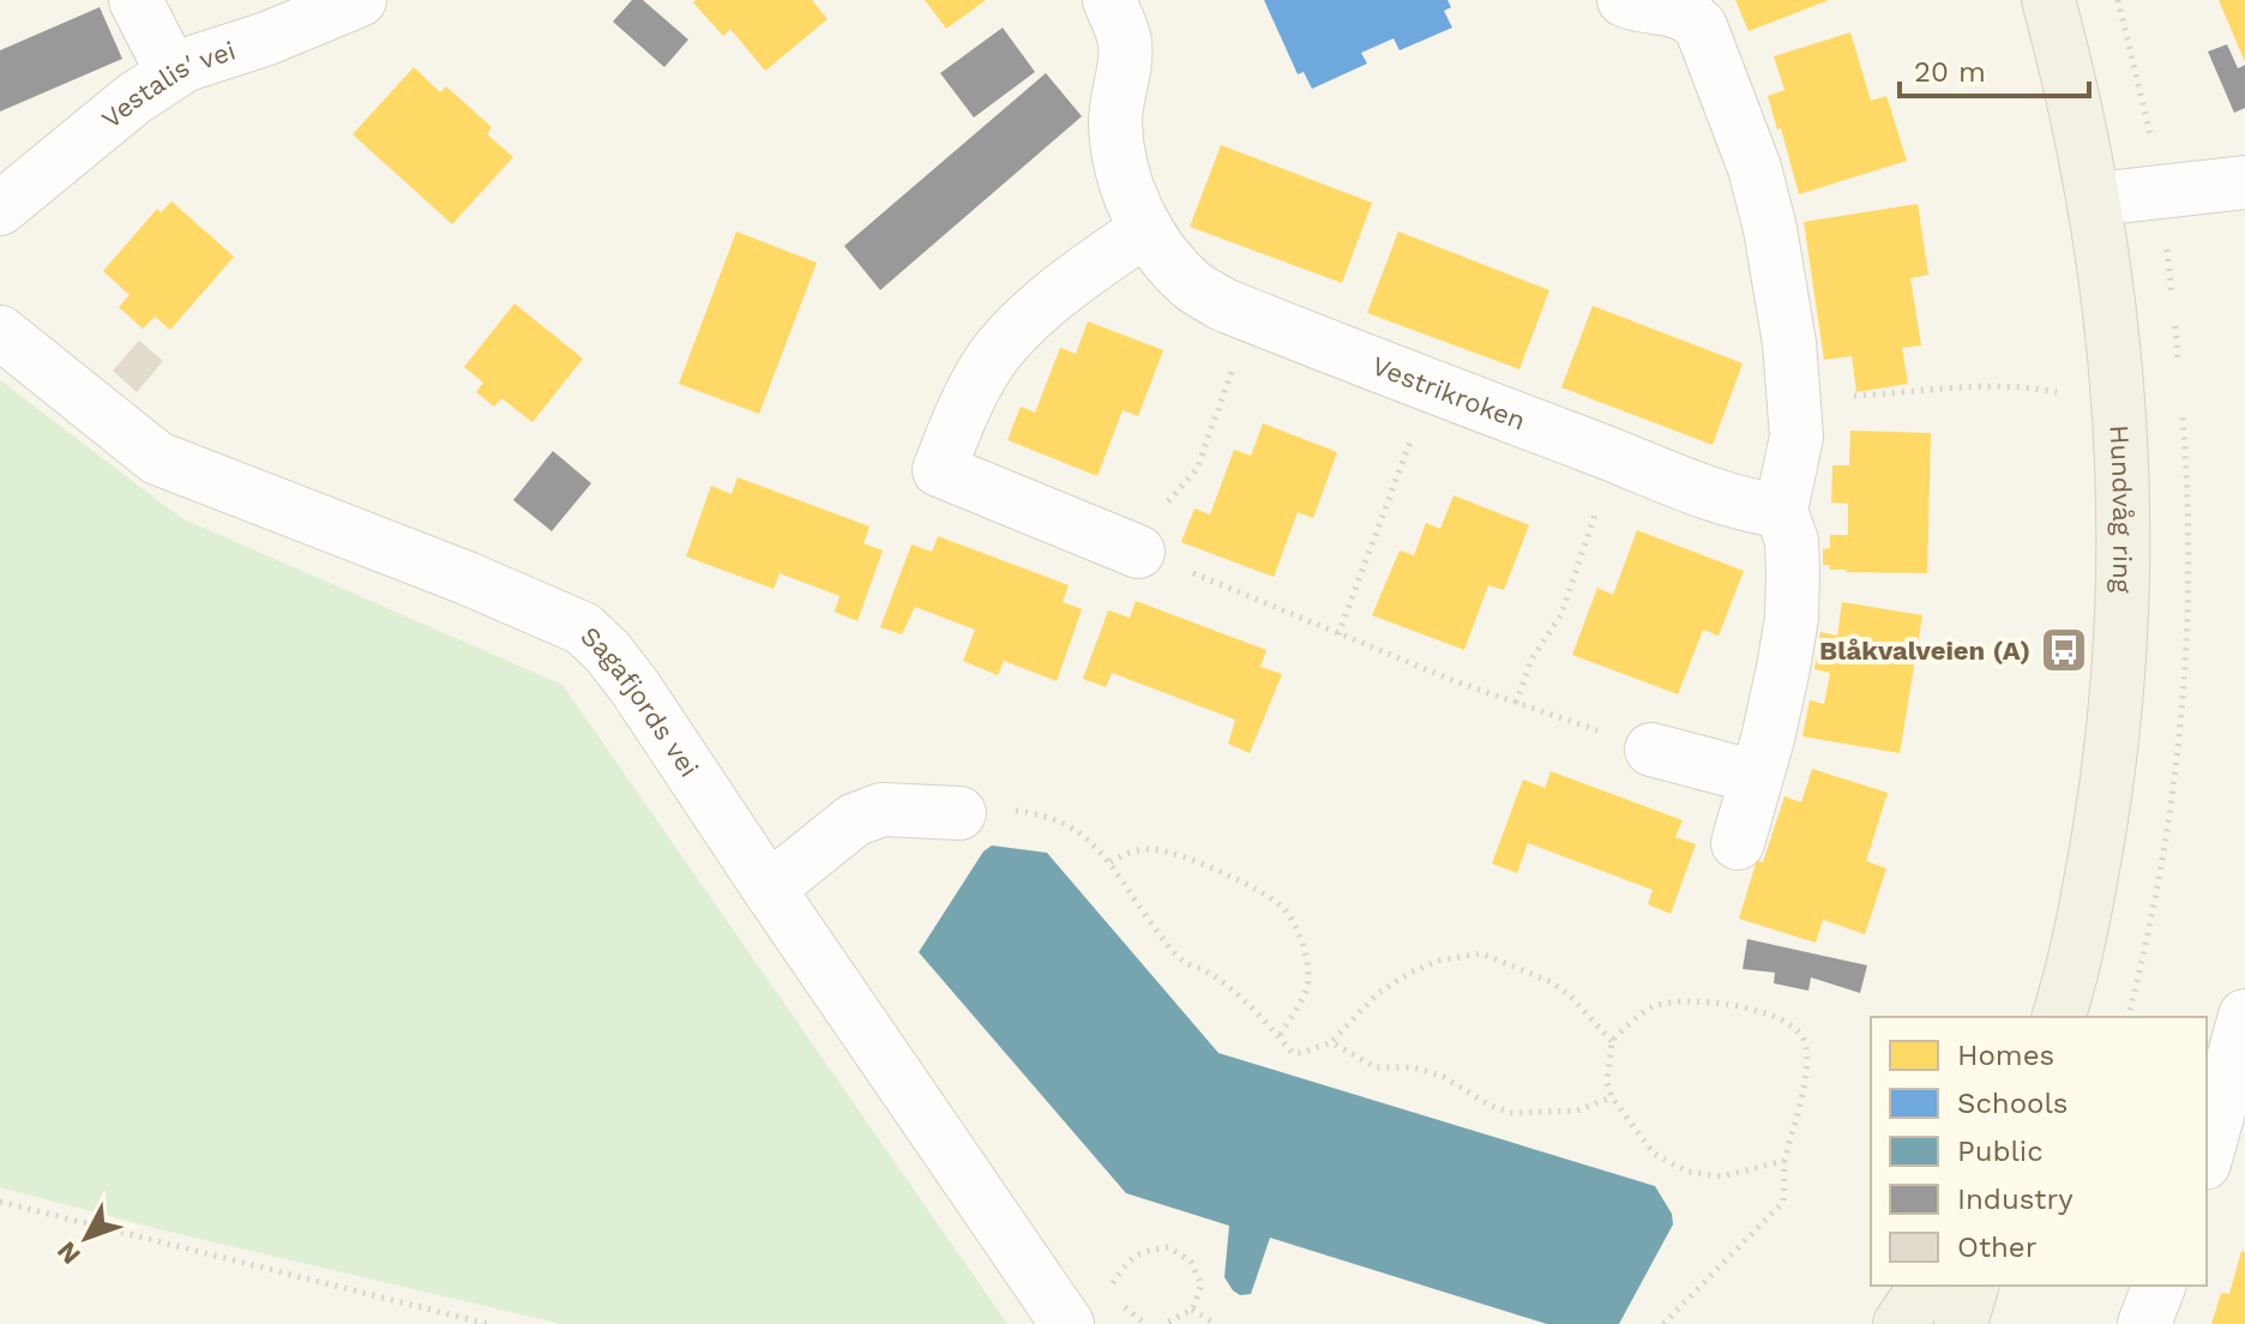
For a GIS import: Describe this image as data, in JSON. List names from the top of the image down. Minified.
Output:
{"streets":{"main road":["Hundvåg ring"],"street":["Vestalis' vei","Vestrikroken","Sagafjords vei"]},"places":{"bus stop":["Blåkvalveien (A)"]},"legend":["Homes","Schools","Public","Industry","Other"],"scale_bar":"20 m","north":"bottom left"}
